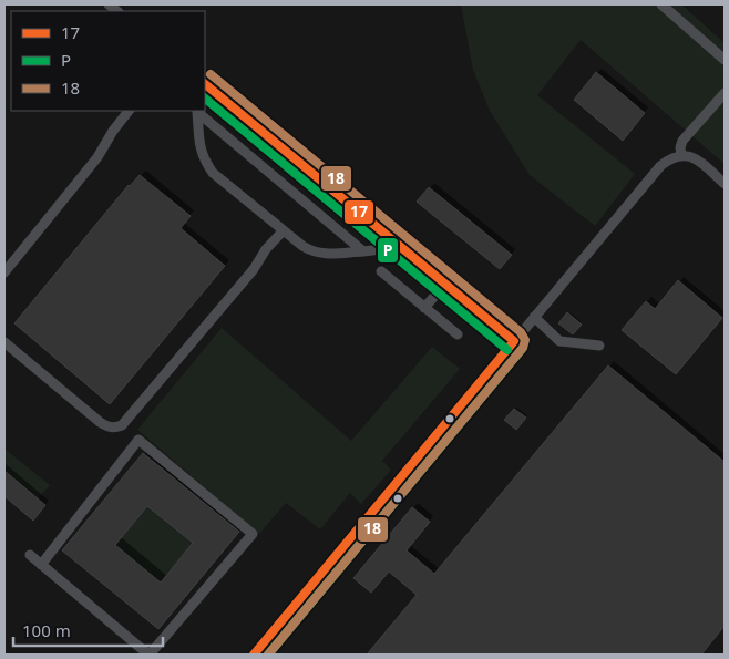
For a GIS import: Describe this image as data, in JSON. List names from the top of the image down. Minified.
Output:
{"lines":["transit line 18","transit line 17","transit line P"],"legend":["17","P","18"],"scale_bar":"100 m"}
